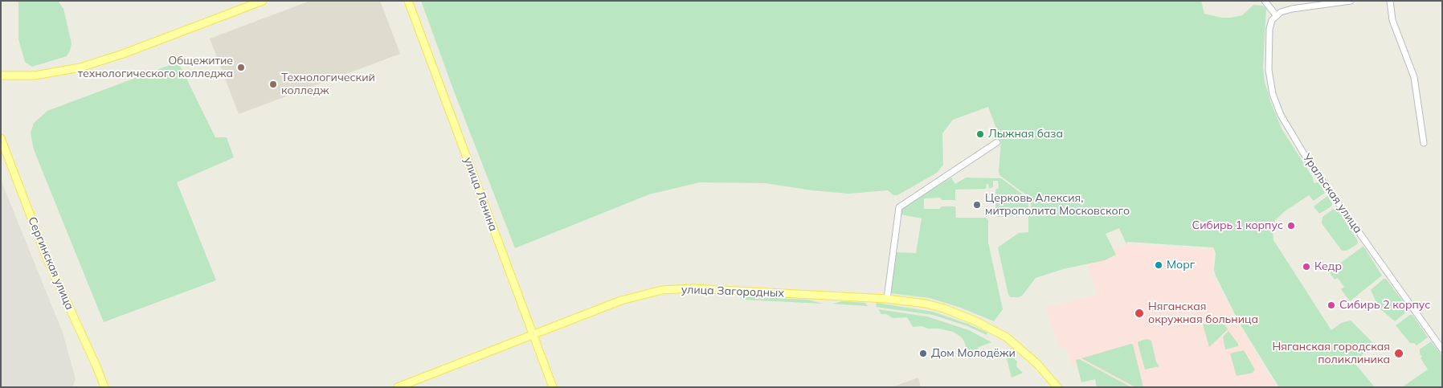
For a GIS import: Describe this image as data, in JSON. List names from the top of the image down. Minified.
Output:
{"streets":{"main road":["улица Ленина","Сергинская улица","улица Загородных"],"street":["Уральская улица"]},"crossings":[["улица Ленина","улица Загородных"]],"places":["Общежитие технологического колледжа","Технологический колледж","Лыжная база","Церковь Алексия, митрополита Московского","Сибирь 1 корпус","Морг","Кедр","Сибирь 2 корпус","Няганская окружная больница","Дом Молодёжи","Няганская городская поликлиника"]}
